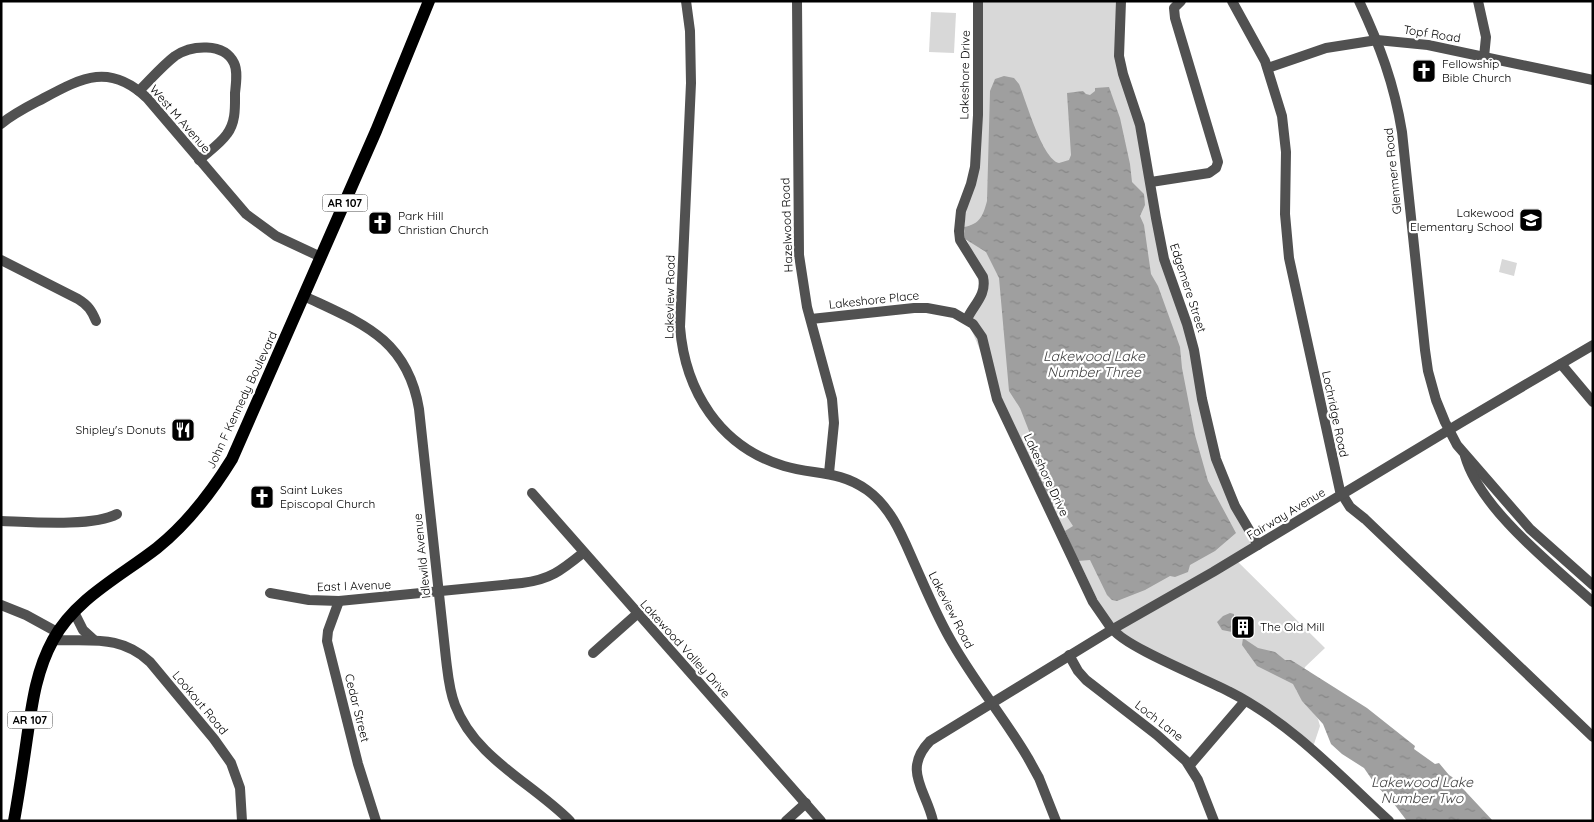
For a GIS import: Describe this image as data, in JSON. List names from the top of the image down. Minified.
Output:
{"streets":{"main road":["AR 107","John F Kennedy Boulevard"],"street":["Topf Road","Lakeshore Drive","West M Avenue","Glenmere Road","Hazelwood Road","Edgemere Street","Lakeview Road","Lakeshore Place","Lochridge Road","Fairway Avenue","Idlewild Avenue","East I Avenue","Lakewood Valley Drive","Lookout Road","Cedar Street","Loch Lane"]},"crossings":[["Topf Road","Glenmere Road"],["Topf Road","Lochridge Road"],["Lakeshore Drive","Lakeshore Place"],["Lakeshore Drive","Fairway Avenue"],["West M Avenue","John F Kennedy Boulevard"],["Glenmere Road","Fairway Avenue"],["Hazelwood Road","Lakeview Road"],["Hazelwood Road","Lakeshore Place"],["Edgemere Street","Fairway Avenue"],["Lakeview Road","Fairway Avenue"],["John F Kennedy Boulevard","Idlewild Avenue"],["John F Kennedy Boulevard","Lookout Road"],["Lochridge Road","Fairway Avenue"],["Fairway Avenue","Loch Lane"],["Idlewild Avenue","East I Avenue"],["East I Avenue","Lakewood Valley Drive"],["East I Avenue","Cedar Street"]],"water":["Lakewood Lake Number Three","Lakewood Lake Number Two"],"places":{"church":["Fellowship Bible Church","Park Hill Christian Church","Saint Lukes Episcopal Church"],"school or university":["Lakewood Elementary School"],"restaurant":["Shipley's Donuts"],"building":["The Old Mill"]}}
